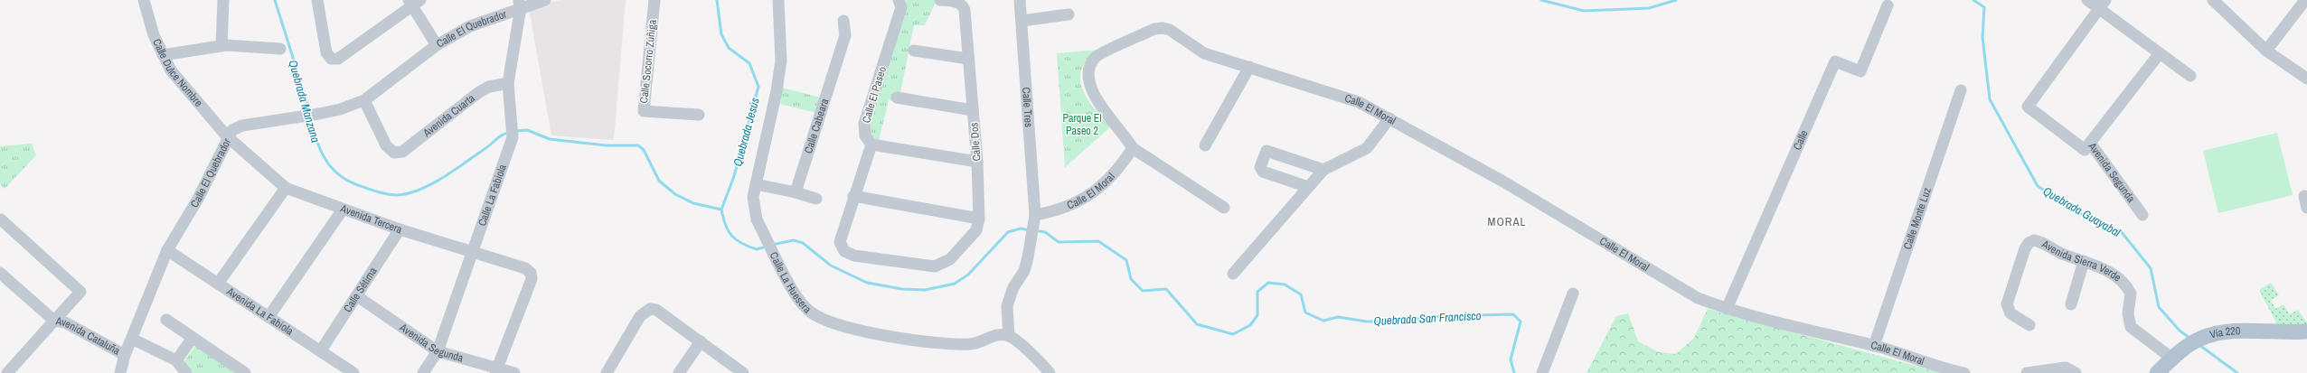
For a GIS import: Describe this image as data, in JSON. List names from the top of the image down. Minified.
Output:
{"streets":{"main road":["Vía 220"],"street":["Calle El Quebrador","Calle Socorro Zúñiga","Calle Dulce Nombre","Calle El Paseo","Calle Tres","Calle El Moral","Avenida Cuarta","Calle Cabeara","Calle","Calle Dos","Avenida Segunda","Calle La Fabiola","Calle Monte Luz","Avenida Tercera","Avenida Sierra Verde","Calle La Huesera","Calle Sétima","Avenida La Fabiola","Avenida Cataluña"]},"crossings":[["Calle El Quebrador","Calle Dulce Nombre"],["Calle El Quebrador","Avenida Cuarta"],["Calle El Quebrador","Calle La Fabiola"],["Calle El Quebrador","Avenida Tercera"],["Calle El Quebrador","Avenida La Fabiola"],["Calle El Quebrador","Avenida Cataluña"],["Calle Dulce Nombre","Avenida Tercera"],["Calle Tres","Calle El Moral"],["Calle El Moral","Calle"],["Calle El Moral","Calle Monte Luz"],["Avenida Cuarta","Calle La Fabiola"],["Avenida Segunda","Calle La Fabiola"],["Avenida Segunda","Avenida Tercera"],["Avenida Segunda","Calle Sétima"],["Calle La Fabiola","Avenida Tercera"],["Avenida Tercera","Calle Sétima"],["Avenida Sierra Verde","Vía 220"],["Calle Sétima","Avenida La Fabiola"]],"districts":["MORAL"],"water":["Quebrada Manzana","Quebrada Jesús","Quebrada Guayabal","Quebrada San Francisco"],"parks":["Parque El Paseo 2"]}
